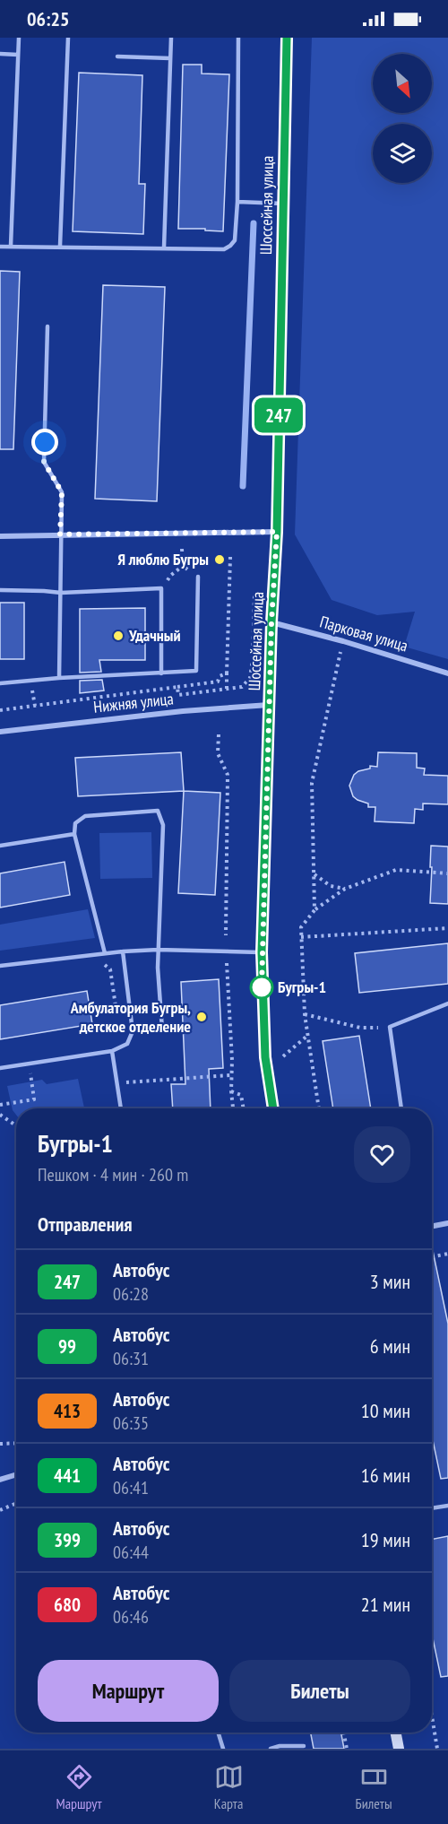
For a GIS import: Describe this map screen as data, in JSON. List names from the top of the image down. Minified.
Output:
{"streets":{"main road":["Шоссейная улица"],"street":["Парковая улица","Нижняя улица"]},"crossings":[["Шоссейная улица","Парковая улица"],["Шоссейная улица","Нижняя улица"]],"places":["Я люблю Бугры","Удачный","Бугры-1","Амбулатория Бугры, детское отделение"],"lines":["bus line 247"],"north":"bottom right","page":{"status":"06:25","on_map":"247","heading":[["Бугры-1","Пешком · 4 мин · 260 m"],"Отправления"],"list":[{"mark":"247","name":"Автобус","note":"06:28","value":"3 мин"},{"mark":"99","name":"Автобус","note":"06:31","value":"6 мин"},{"mark":"413","name":"Автобус","note":"06:35","value":"10 мин"},{"mark":"441","name":"Автобус","note":"06:41","value":"16 мин"},{"mark":"399","name":"Автобус","note":"06:44","value":"19 мин"},{"mark":"680","name":"Автобус","note":"06:46","value":"21 мин"}],"buttons":["Маршрут","Билеты"],"tabs":["Маршрут","Карта","Билеты"]}}
